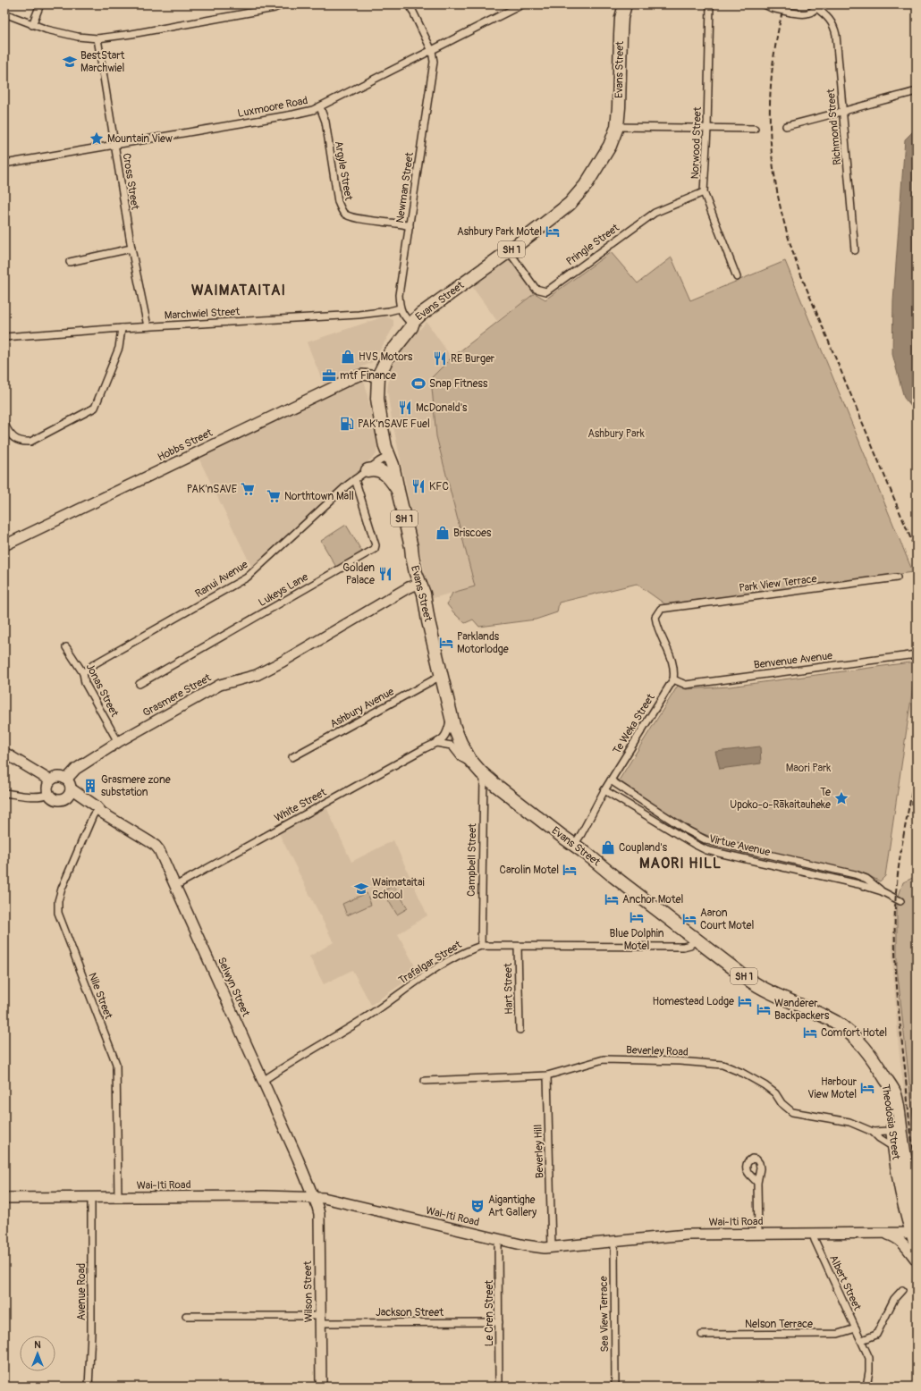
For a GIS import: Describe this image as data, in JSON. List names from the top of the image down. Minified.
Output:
{"streets":{"highway":["Evans Street","SH 1","Theodosia Street"],"street":["Luxmoore Road","Richmond Street","Norwood Street","Argyle Street","Cross Street","Newman Street","Pringle Street","Marchwiel Street","Hobbs Street","Ranui Avenue","Park View Terrace","Lukeys Lane","Benvenue Avenue","Jonas Street","Grasmere Street","Ashbury Avenue","Te Weka Street","White Street","Virtue Avenue","Campbell Street","Trafalgar Street","Selwyn Street","Hart Street","Nile Street","Beverley Road","Beverley Hill","Wai-Iti Road","Albert Street","Avenue Road","Wilson Street","Jackson Street","Le Cren Street","Sea View Terrace","Nelson Terrace"]},"crossings":[["Evans Street","Pringle Street"],["Evans Street","Hobbs Street"],["Evans Street","Ranui Avenue"],["Evans Street","Grasmere Street"],["Evans Street","Ashbury Avenue"],["Evans Street","Te Weka Street"],["Evans Street","White Street"],["Evans Street","Campbell Street"],["Evans Street","Trafalgar Street"],["Evans Street","Theodosia Street"],["Luxmoore Road","Argyle Street"],["Luxmoore Road","Cross Street"],["Luxmoore Road","Newman Street"],["Norwood Street","Pringle Street"],["Argyle Street","Newman Street"],["Cross Street","Marchwiel Street"],["Newman Street","Marchwiel Street"],["Ranui Avenue","Lukeys Lane"],["Ranui Avenue","Jonas Street"],["Park View Terrace","Benvenue Avenue"],["Park View Terrace","Te Weka Street"],["Benvenue Avenue","Te Weka Street"],["Jonas Street","Grasmere Street"],["Grasmere Street","Selwyn Street"],["Te Weka Street","Virtue Avenue"],["White Street","Selwyn Street"],["Campbell Street","Trafalgar Street"],["Trafalgar Street","Selwyn Street"],["Trafalgar Street","Hart Street"],["Selwyn Street","Nile Street"],["Selwyn Street","Wai-Iti Road"],["Selwyn Street","Wilson Street"],["Nile Street","Wai-Iti Road"],["Beverley Road","Theodosia Street"],["Beverley Road","Beverley Hill"],["Theodosia Street","Wai-Iti Road"],["Beverley Hill","Wai-Iti Road"],["Wai-Iti Road","Albert Street"],["Wai-Iti Road","Avenue Road"],["Wai-Iti Road","Wilson Street"],["Wai-Iti Road","Le Cren Street"],["Wai-Iti Road","Sea View Terrace"],["Albert Street","Nelson Terrace"],["Wilson Street","Jackson Street"],["Jackson Street","Le Cren Street"]],"districts":["WAIMATAITAI","MAORI HILL"],"parks":["Ashbury Park","Maori Park"],"places":{"school or university":["BestStart Marchwiel","Waimataitai School"],"place":["Mountain View","Te Upoko-o-Rākaitauheke"],"hotel":["Ashbury Park Motel","Parklands Motorlodge","Carolin Motel","Anchor Motel","Blue Dolphin Motel","Aaron Court Motel","Homestead Lodge","Wanderer Backpackers","Comfort Hotel","Harbour View Motel"],"shop":["HVS Motors","Briscoes","Coupland's"],"restaurant":["RE Burger","McDonald's","KFC","Golden Palace"],"office":["mtf Finance"],"sports":["Snap Fitness"],"fuel station":["PAK'nSAVE Fuel"],"supermarket":["PAK'nSAVE","Northtown Mall"],"building":["Grasmere zone substation"],"theatre":["Aigantighe Art Gallery"]},"north":"top"}
